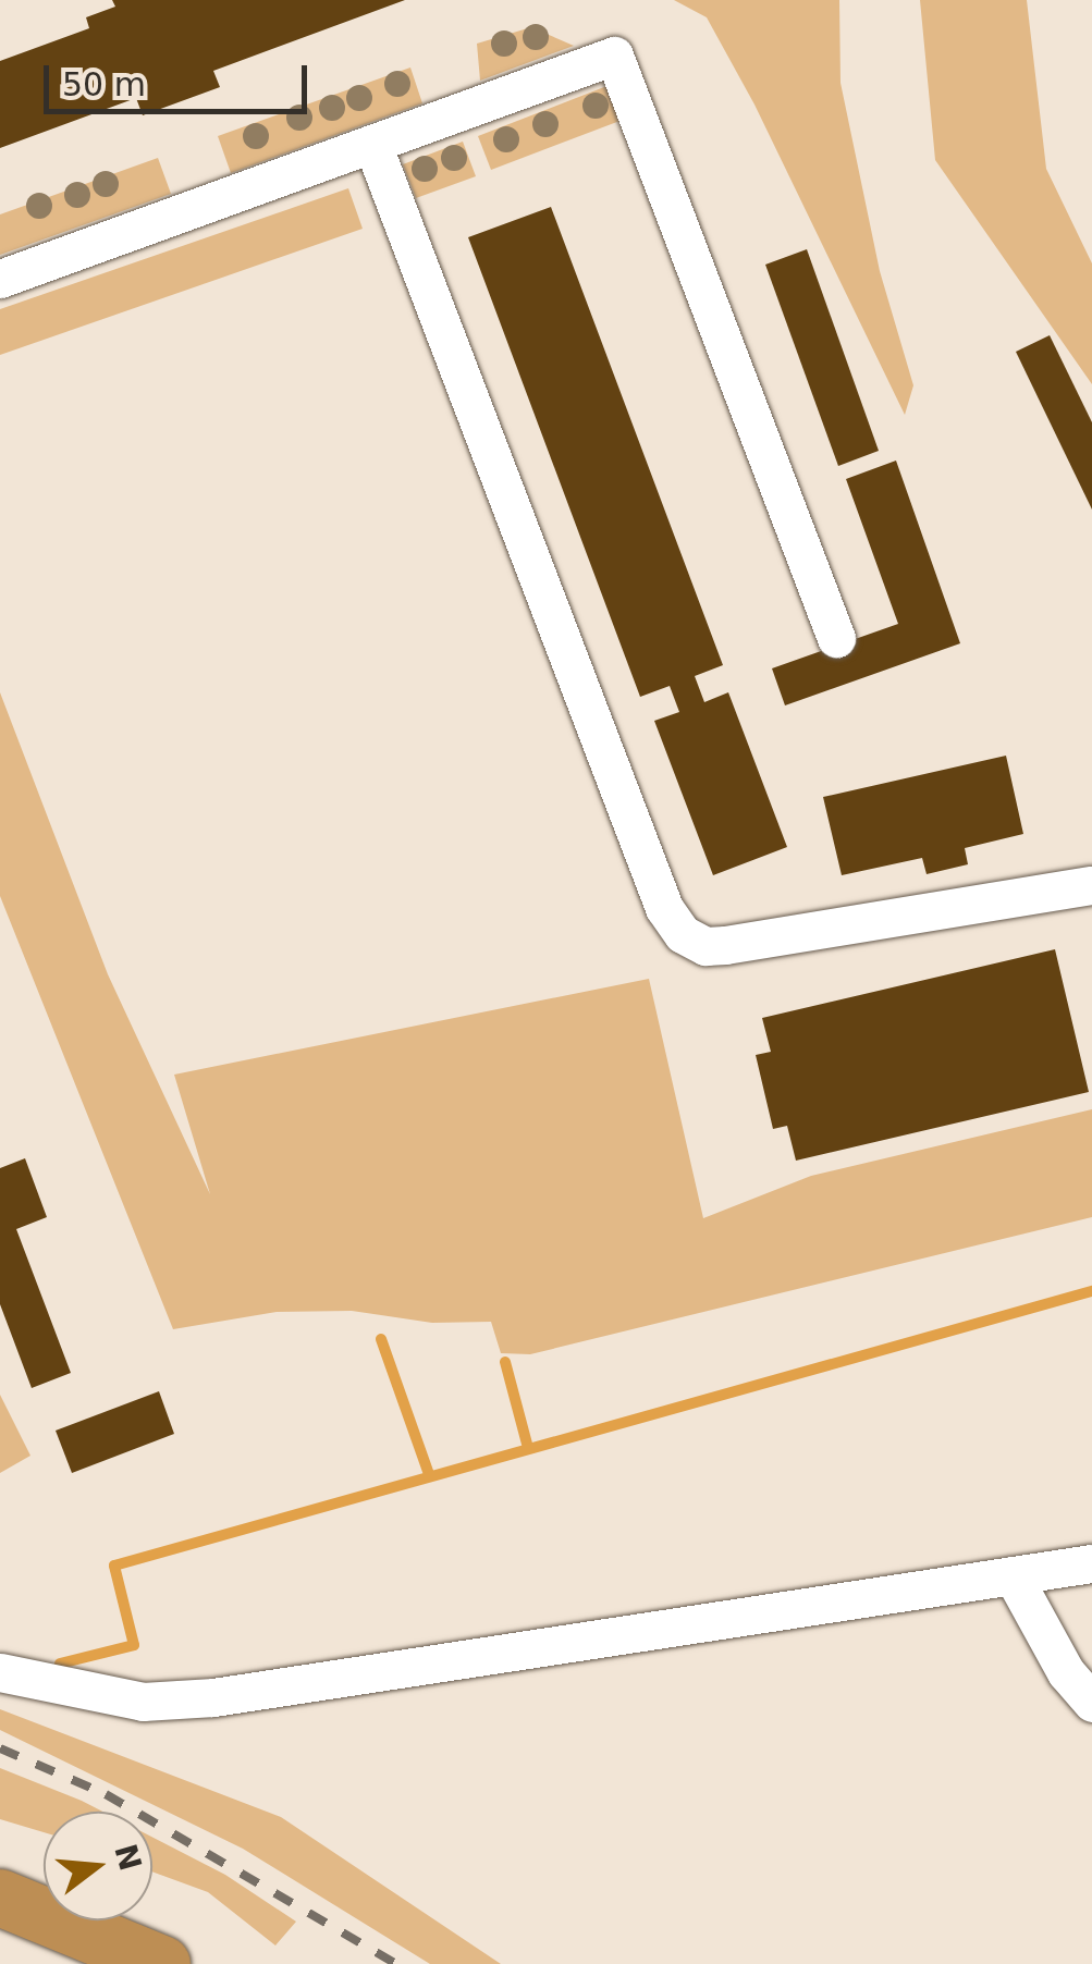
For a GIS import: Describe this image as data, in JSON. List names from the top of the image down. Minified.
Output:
{"scale_bar":"50 m","north":"right"}
